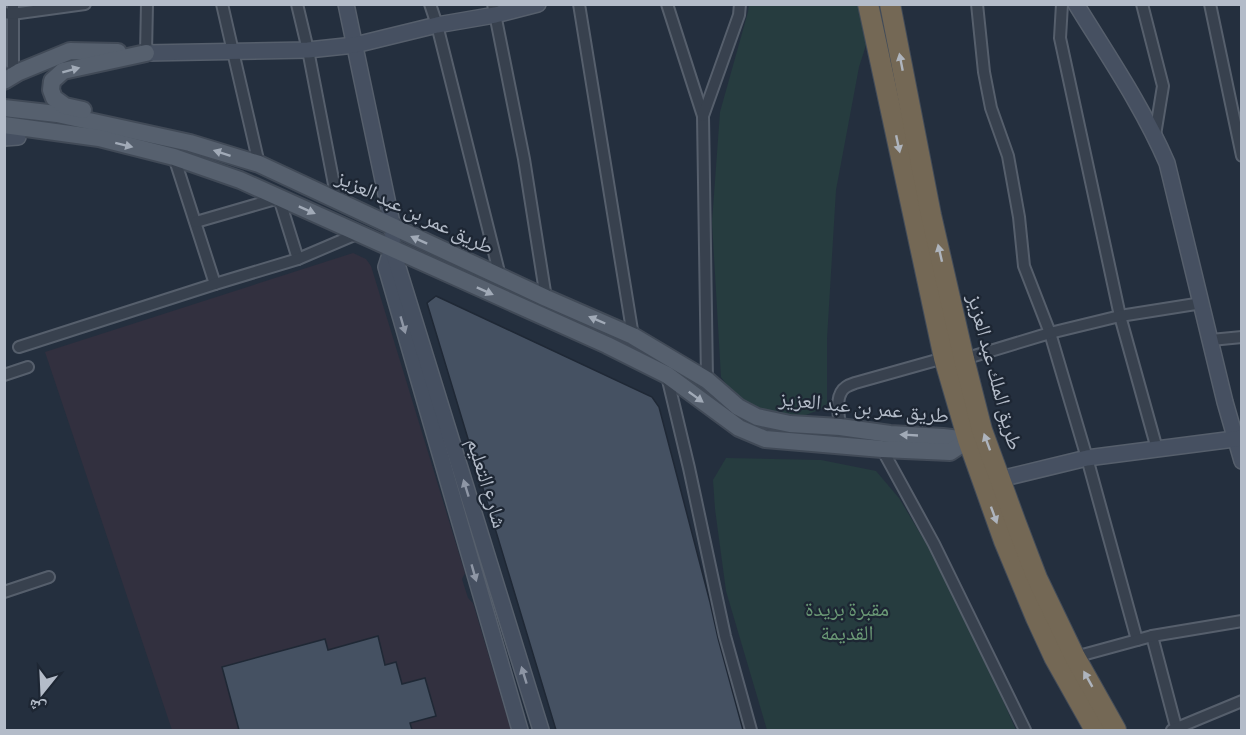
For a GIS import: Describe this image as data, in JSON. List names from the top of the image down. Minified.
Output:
{"streets":{"highway":["طريق الملك عبد العزيز"],"main road":["طريق عمر بن عبد العزيز"],"street":["شارع التعليم"]},"crossings":[["طريق عمر بن عبد العزيز","طريق الملك عبد العزيز"],["طريق عمر بن عبد العزيز","شارع التعليم"]],"parks":["مقبرة بريدة القديمة"],"north":"bottom"}
